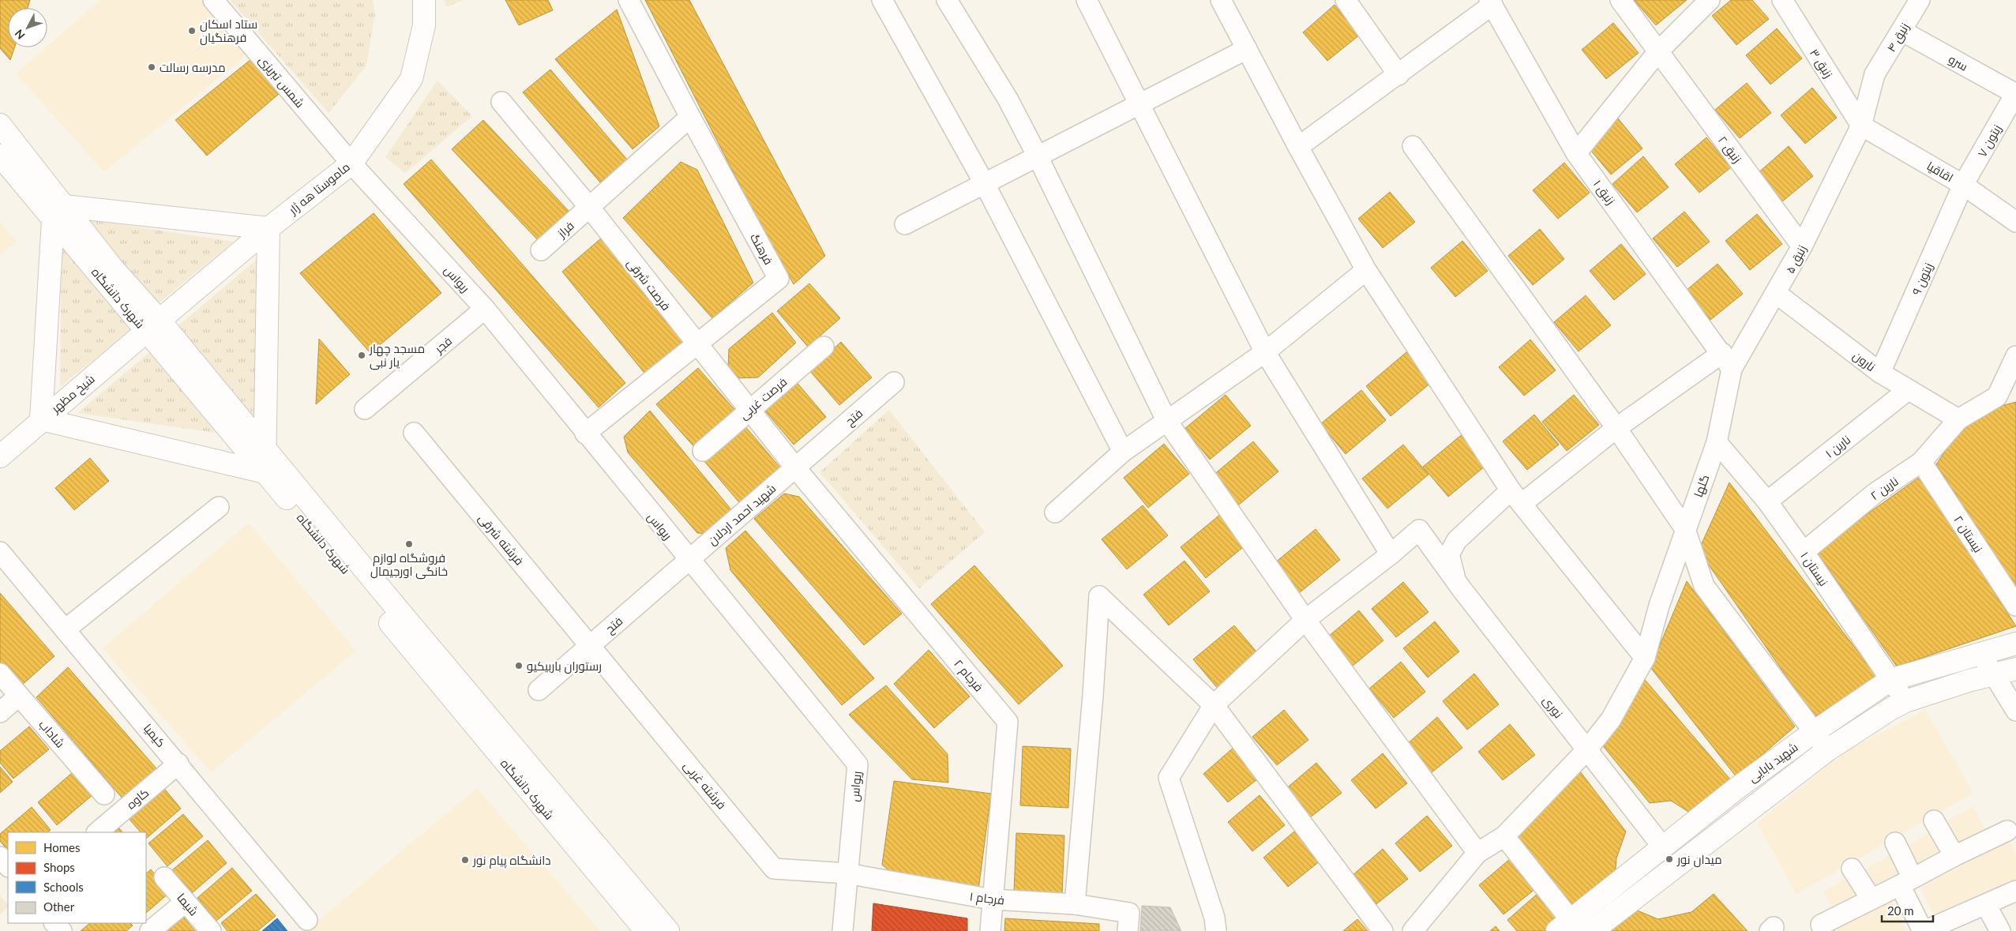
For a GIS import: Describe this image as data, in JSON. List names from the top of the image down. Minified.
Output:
{"streets":{"main road":["ماموستا هه ژار","شهرک دانشگاه","شیخ مظهر","شهید بابایی"],"street":["زنبق ۴","سرو","زنبق ۳","شمس تبریزی","زیتون ۷","زنبق ۲","اقاقیا","زنبق ۱","فراز","فرهنگ","زنبق ۵","ریواس","زیتون ۹","فرصت شرقی","فجر","نارون","فرصت غربی","فتح","نارین ۱","گلها","نارین ۲","شهید احمد اردلان","نیستان ۲","فرشته شرقی","نیستان ۱","فرجام ۲","نوری","شاداب","کیمیا","فرشته غربی","کاوه","فرجام ۱","شیما"]},"crossings":[["زنبق ۴","سرو"],["زنبق ۴","زنبق ۵"],["سرو","زیتون ۷"],["زنبق ۳","اقاقیا"],["زنبق ۳","زنبق ۵"],["شمس تبریزی","ماموستا هه ژار"],["شمس تبریزی","ریواس"],["زیتون ۷","اقاقیا"],["زیتون ۷","زیتون ۹"],["زنبق ۲","زنبق ۵"],["اقاقیا","زنبق ۵"],["اقاقیا","زیتون ۹"],["ماموستا هه ژار","ریواس"],["ماموستا هه ژار","شهرک دانشگاه"],["ماموستا هه ژار","شیخ مظهر"],["زنبق ۱","زنبق ۵"],["فراز","فرهنگ"],["فراز","فرصت شرقی"],["فرهنگ","ریواس"],["فرهنگ","فرصت شرقی"],["زنبق ۵","نارون"],["زنبق ۵","گلها"],["زنبق ۵","نیستان ۱"],["ریواس","فجر"],["ریواس","فتح"],["ریواس","شهید احمد اردلان"],["ریواس","فرشته غربی"],["ریواس","فرجام ۱"],["زیتون ۹","نارون"],["فرصت شرقی","فرصت غربی"],["فرصت شرقی","فتح"],["فرصت شرقی","شهید احمد اردلان"],["فرصت شرقی","فرجام ۲"],["شهرک دانشگاه","شیخ مظهر"],["نارون","نارین ۱"],["نارون","نارین ۲"],["فتح","شهید احمد اردلان"],["فتح","فرشته شرقی"],["فتح","فرجام ۲"],["فتح","فرشته غربی"],["نارین ۱","نیستان ۱"],["گلها","نیستان ۱"],["گلها","نوری"],["نارین ۲","نیستان ۲"],["نارین ۲","نیستان ۱"],["شهید احمد اردلان","فرجام ۲"],["فرشته شرقی","فرشته غربی"],["نیستان ۱","شهید بابایی"],["فرجام ۲","فرجام ۱"],["نوری","شهید بابایی"],["کیمیا","کاوه"],["فرشته غربی","فرجام ۱"]],"places":["ستاد اسکان فرهنگیان","مدرسه رسالت","مسجد چهار یار نبی","فروشگاه لوازم خانگی اورجیمال","رستوران باربیکیو","میدان نور","دانشگاه پیام نور"],"legend":["Homes","Shops","Schools","Other"],"scale_bar":"20 m","north":"bottom left"}
